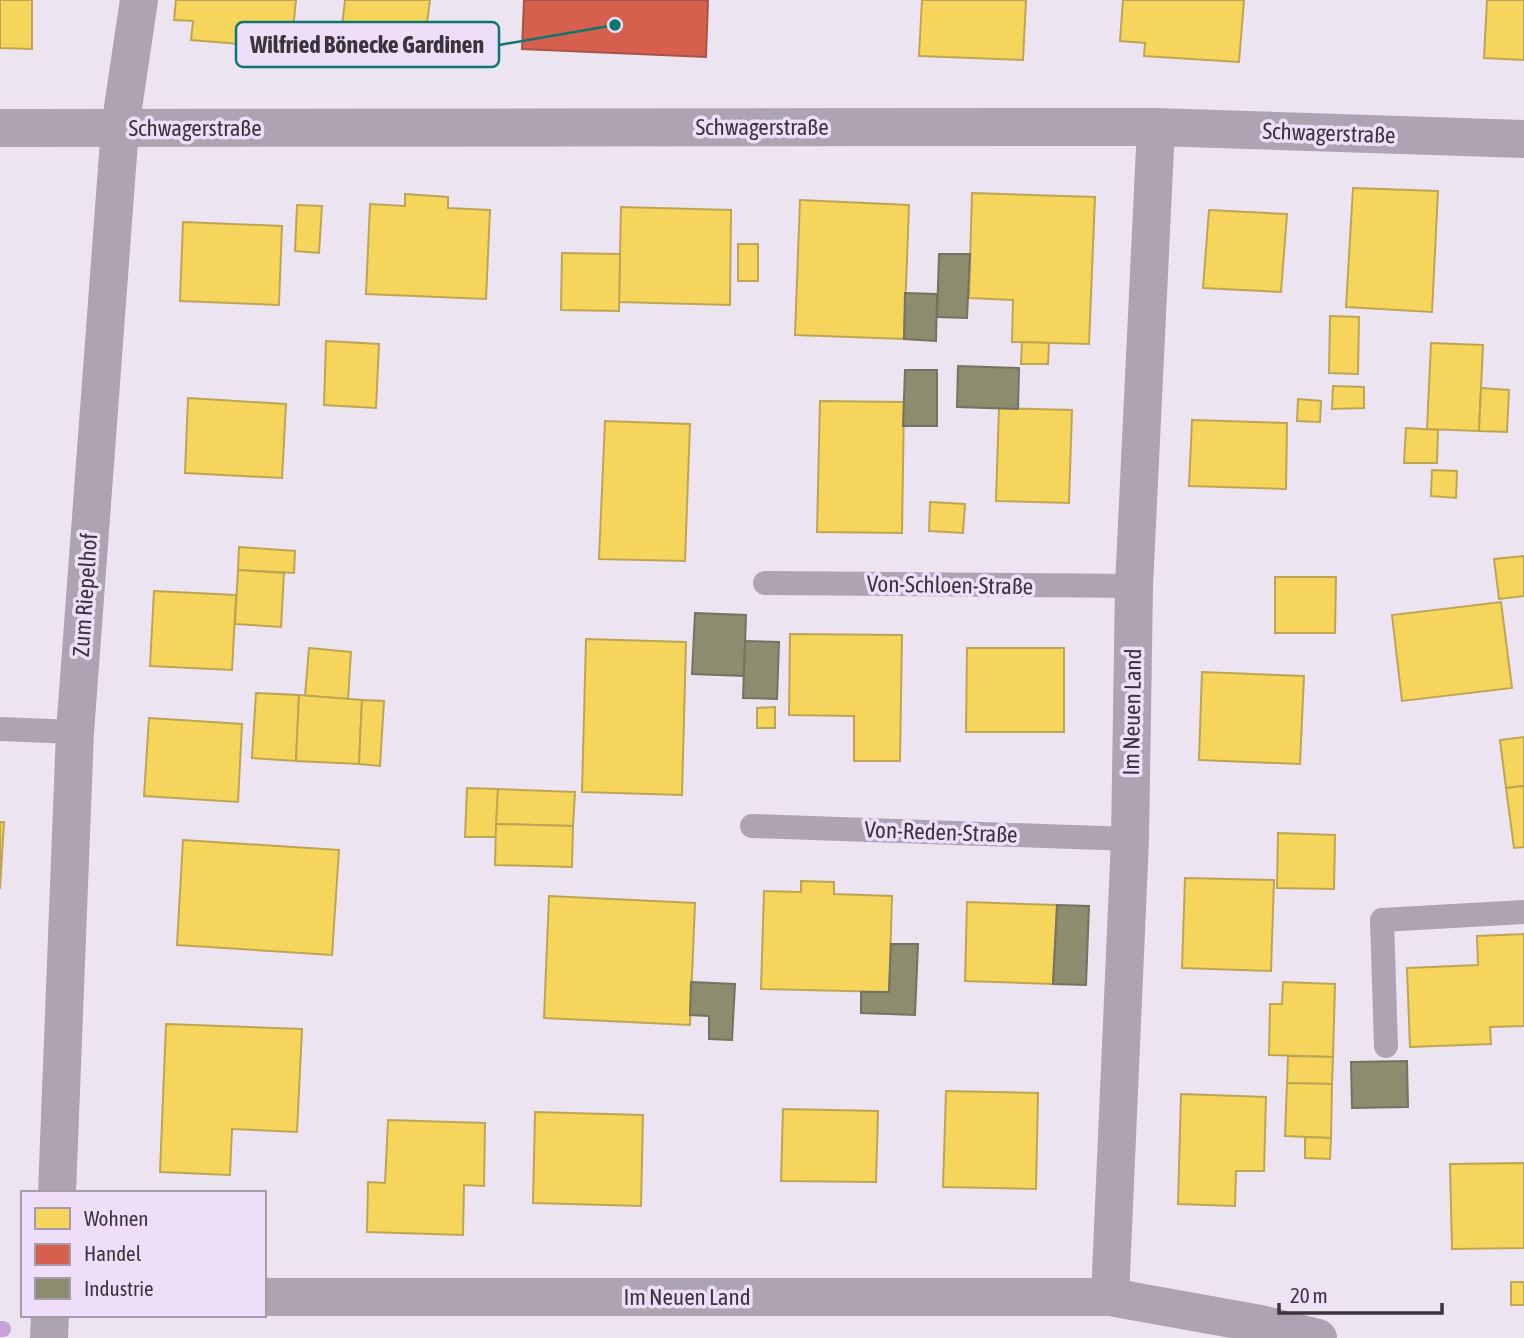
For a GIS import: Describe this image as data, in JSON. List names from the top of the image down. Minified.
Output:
{"streets":{"street":["Schwagerstraße","Zum Riepelhof","Im Neuen Land"],"lane":["Von-Schloen-Straße","Von-Reden-Straße"]},"crossings":[["Schwagerstraße","Zum Riepelhof"],["Schwagerstraße","Im Neuen Land"],["Von-Schloen-Straße","Im Neuen Land"],["Im Neuen Land","Von-Reden-Straße"]],"places":["Wilfried Bönecke Gardinen"],"legend":["Wohnen","Handel","Industrie"],"scale_bar":"20 m"}
